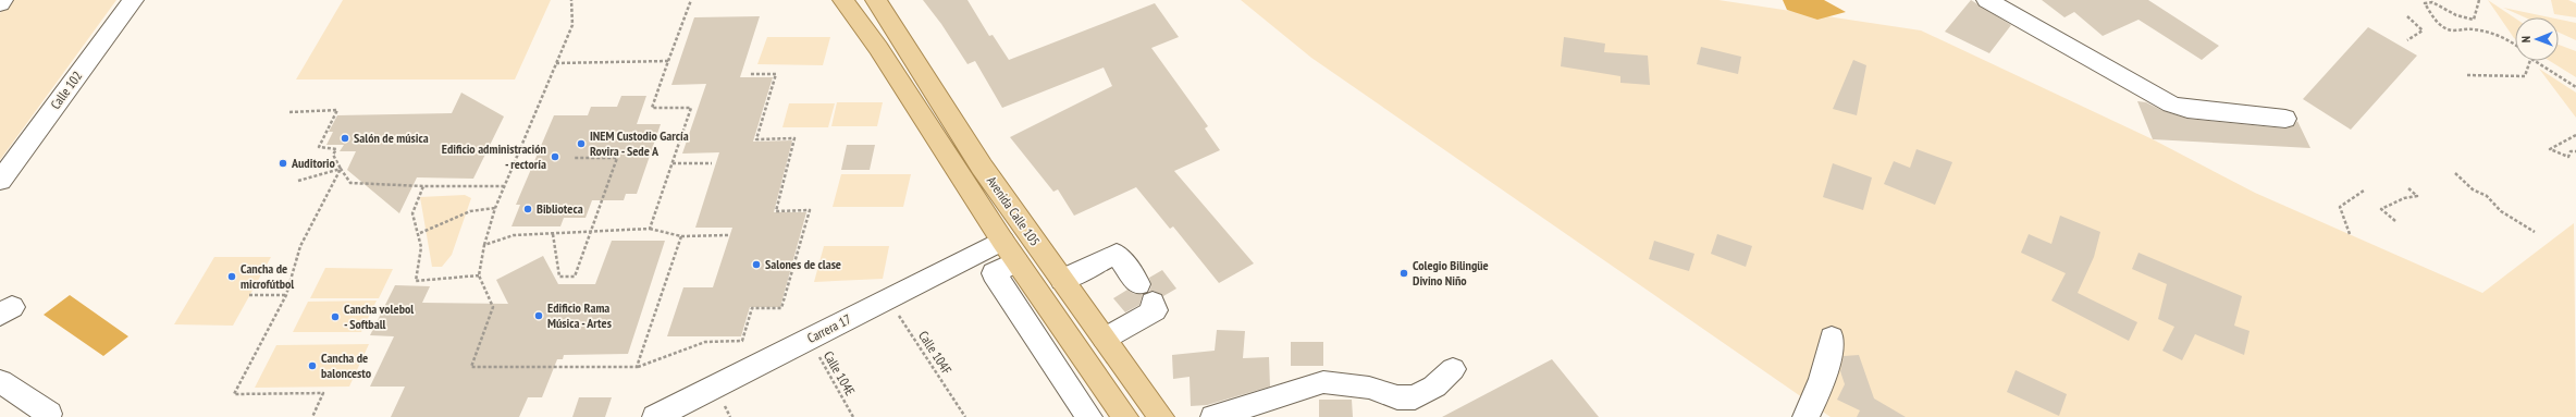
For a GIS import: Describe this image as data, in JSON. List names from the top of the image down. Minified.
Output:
{"streets":{"main road":["Avenida Calle 105"],"street":["Calle 102","Carrera 17"],"path":["Calle 104F","Calle 104E"]},"crossings":[["Avenida Calle 105","Carrera 17"],["Carrera 17","Calle 104F"],["Carrera 17","Calle 104E"]],"places":["Salón de música","INEM Custodio García Rovira - Sede A","Edificio administración - rectoría","Auditorio","Biblioteca","Salones de clase","Colegio Bilingüe Divino Niño","Cancha de microfútbol","Edificio Rama Música - Artes","Cancha volebol - Softball","Cancha de baloncesto"],"north":"left"}
